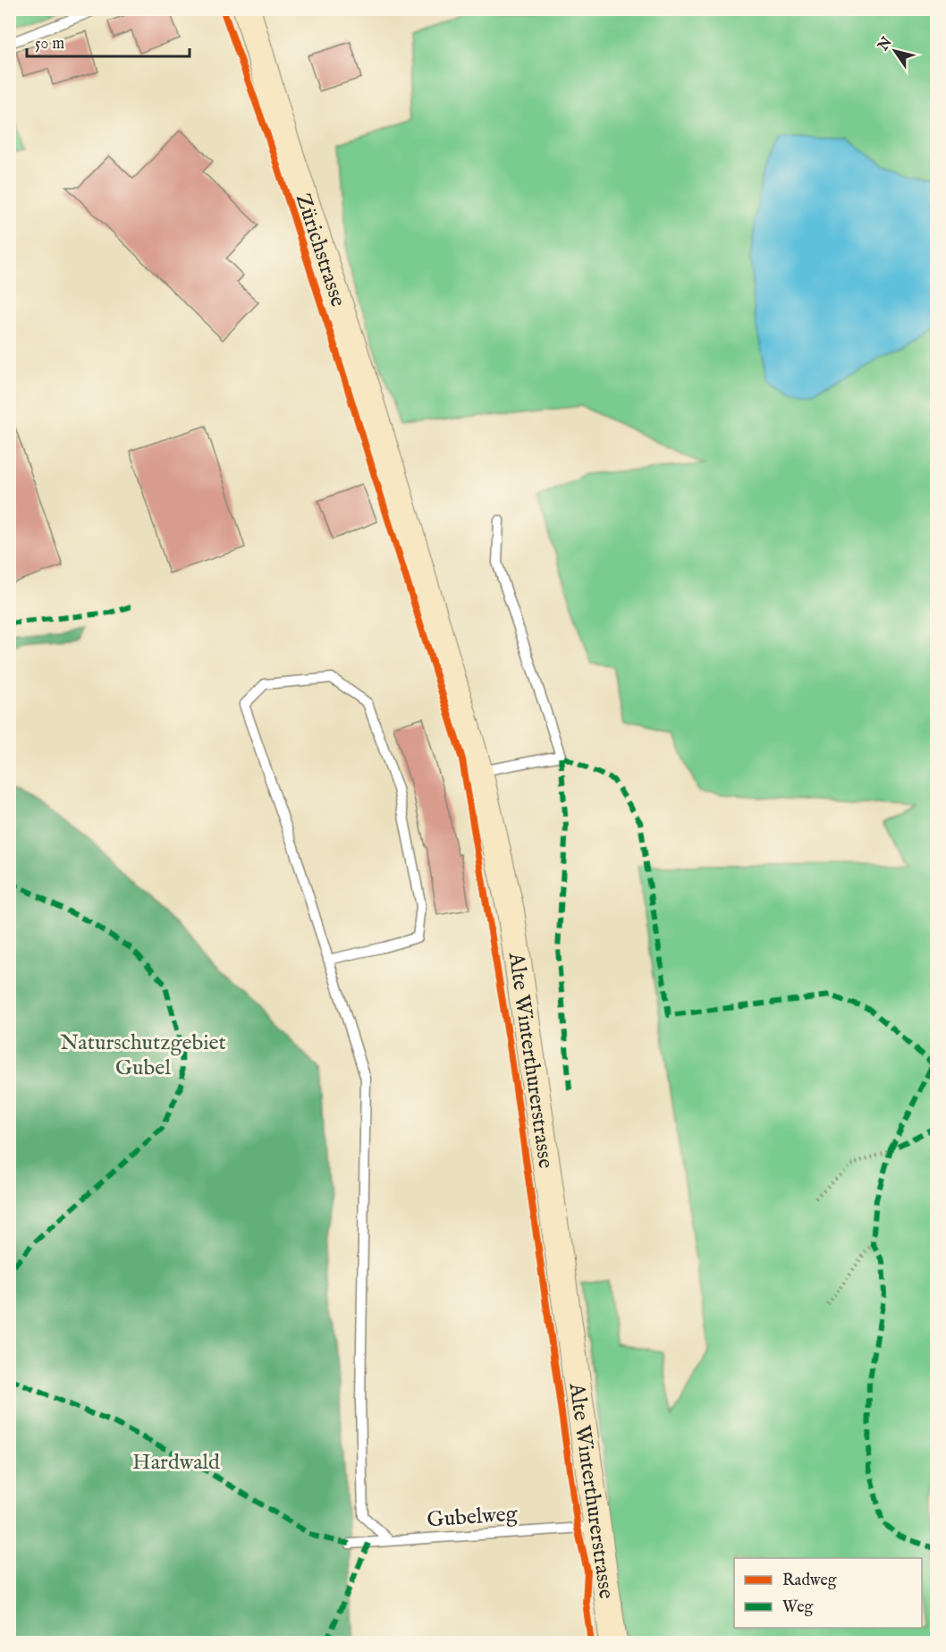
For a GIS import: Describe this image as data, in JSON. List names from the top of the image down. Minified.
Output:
{"streets":{"main road":["Zürichstrasse","Alte Winterthurerstrasse"],"lane":["Gubelweg"]},"crossings":[["Zürichstrasse","Alte Winterthurerstrasse"],["Alte Winterthurerstrasse","Gubelweg"]],"parks":["Naturschutzgebiet Gubel","Hardwald"],"legend":["Radweg","Weg"],"scale_bar":"50 m","north":"top left"}
